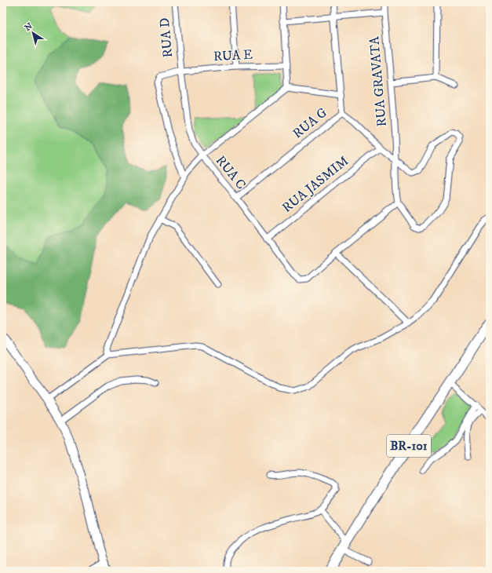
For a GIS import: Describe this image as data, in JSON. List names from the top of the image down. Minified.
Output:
{"streets":{"highway":["BR-101"],"street":["RUA D","RUA E","RUA GRAVATA","RUA G","RUA C","RUA JASMIM"]},"crossings":[["RUA D","RUA E"],["RUA D","RUA C"],["RUA E","RUA C"],["RUA G","RUA C"],["RUA C","RUA JASMIM"]],"north":"top left"}
